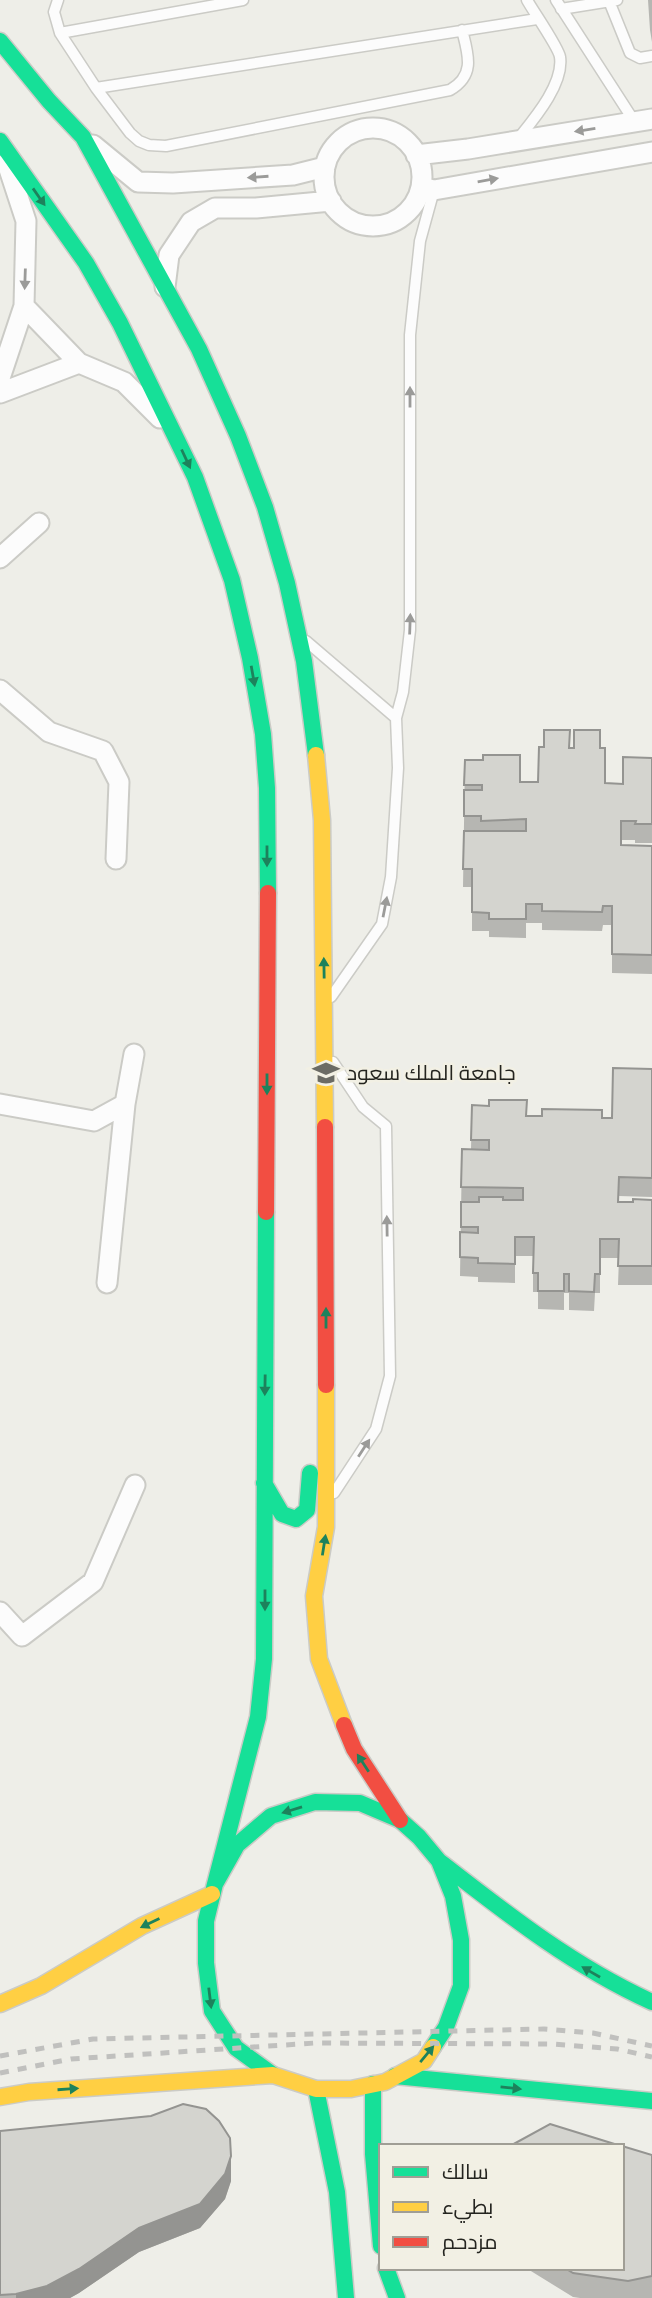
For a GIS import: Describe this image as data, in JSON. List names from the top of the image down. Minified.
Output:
{"places":{"school or university":["جامعة الملك سعود"]},"legend":["سالك","بطيء","مزدحم"]}
